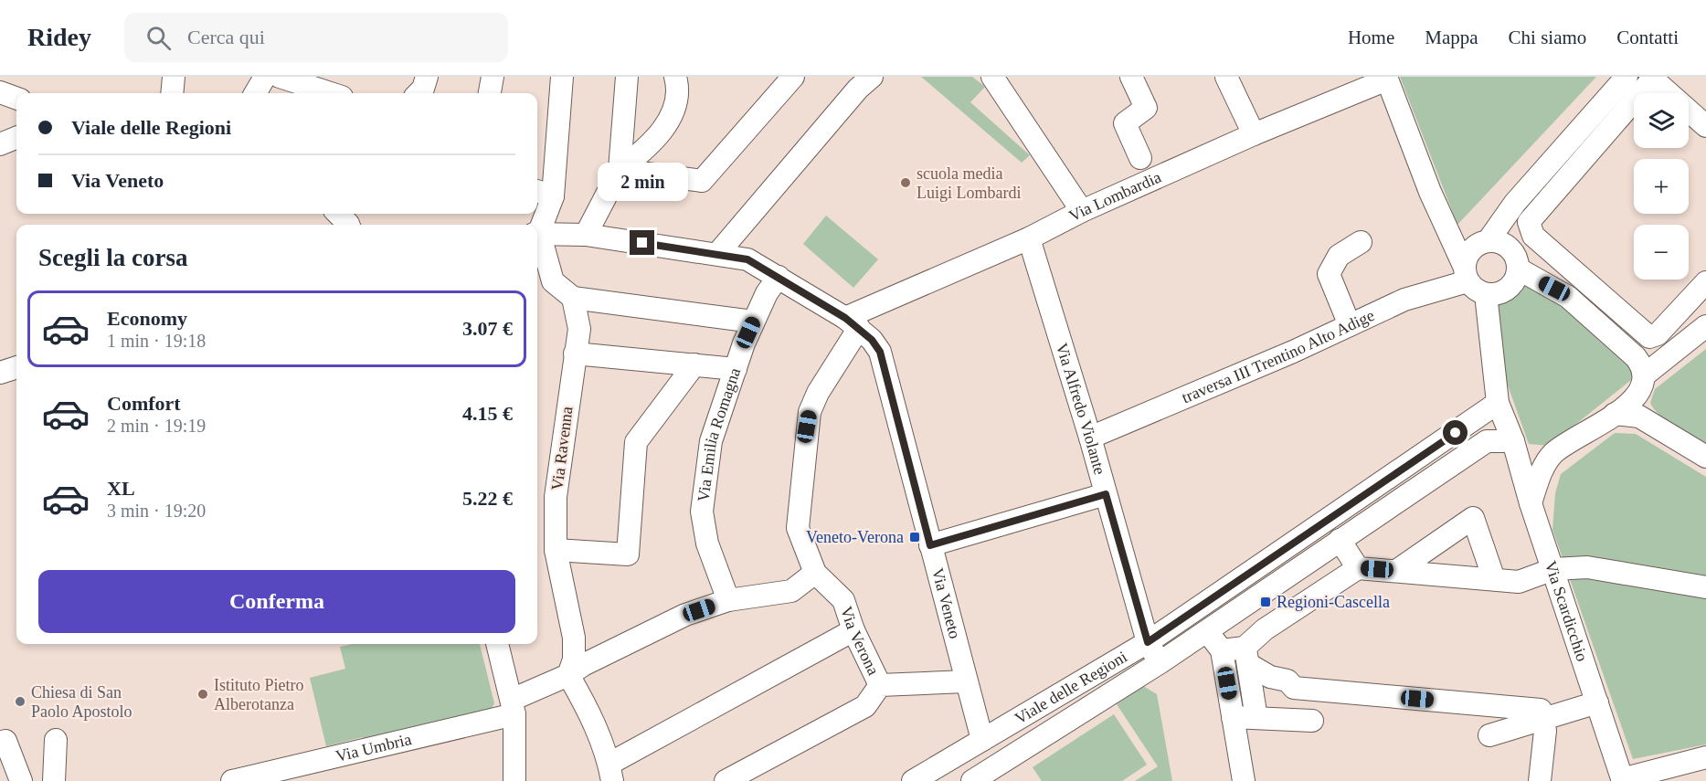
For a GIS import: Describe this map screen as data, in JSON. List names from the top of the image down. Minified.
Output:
{"streets":{"street":["Via Lombardia","traversa III Trentino Alto Adige","Via Alfredo Violante","Via Emilia Romagna","Via Ravenna","Via Veneto","Via Scardicchio","Via Verona","Viale delle Regioni","Via Umbria"]},"crossings":[["Via Lombardia","Via Alfredo Violante"],["Via Lombardia","Via Veneto"],["Via Lombardia","Via Verona"],["traversa III Trentino Alto Adige","Via Alfredo Violante"],["traversa III Trentino Alto Adige","Via Scardicchio"],["Via Alfredo Violante","Viale delle Regioni"],["Via Emilia Romagna","Via Veneto"],["Via Veneto","Via Verona"],["Via Veneto","Viale delle Regioni"],["Via Scardicchio","Viale delle Regioni"]],"places":{"other":["scuola media Luigi Lombardi","Istituto Pietro Alberotanza","Chiesa di San Paolo Apostolo"],"transit":["Veneto-Verona","Regioni-Cascella"]},"page":{"header":"Ridey","search":"Cerca qui","nav":["Home","Mappa","Chi siamo","Contatti"],"map_buttons":["+","−"],"banner":["Viale delle Regioni","Via Veneto"],"bubble":"2 min","heading":"Scegli la corsa","list":[{"name":"Economy","note":"1 min · 19:18","value":"3.07 €"},{"name":"Comfort","note":"2 min · 19:19","value":"4.15 €"},{"name":"XL","note":"3 min · 19:20","value":"5.22 €"}],"buttons":"Conferma"}}
